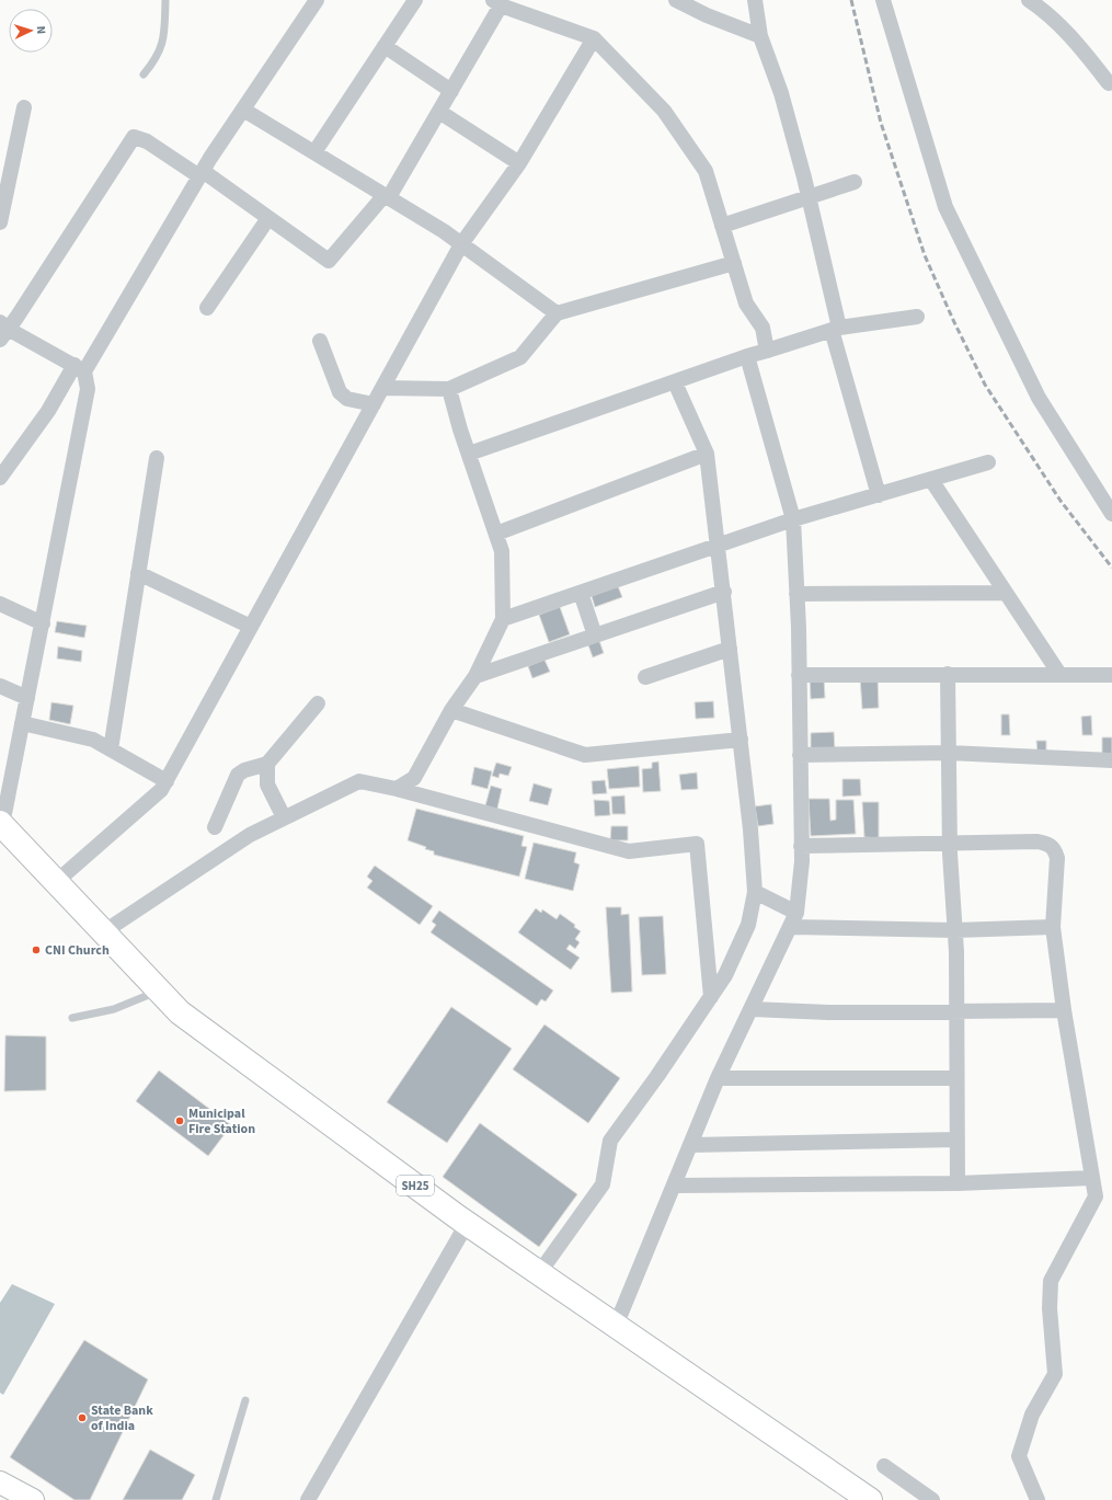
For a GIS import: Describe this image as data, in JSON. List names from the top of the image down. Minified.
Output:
{"streets":{"main road":["SH25"]},"places":["CNI Church","Municipal Fire Station","State Bank of India"],"north":"right"}
